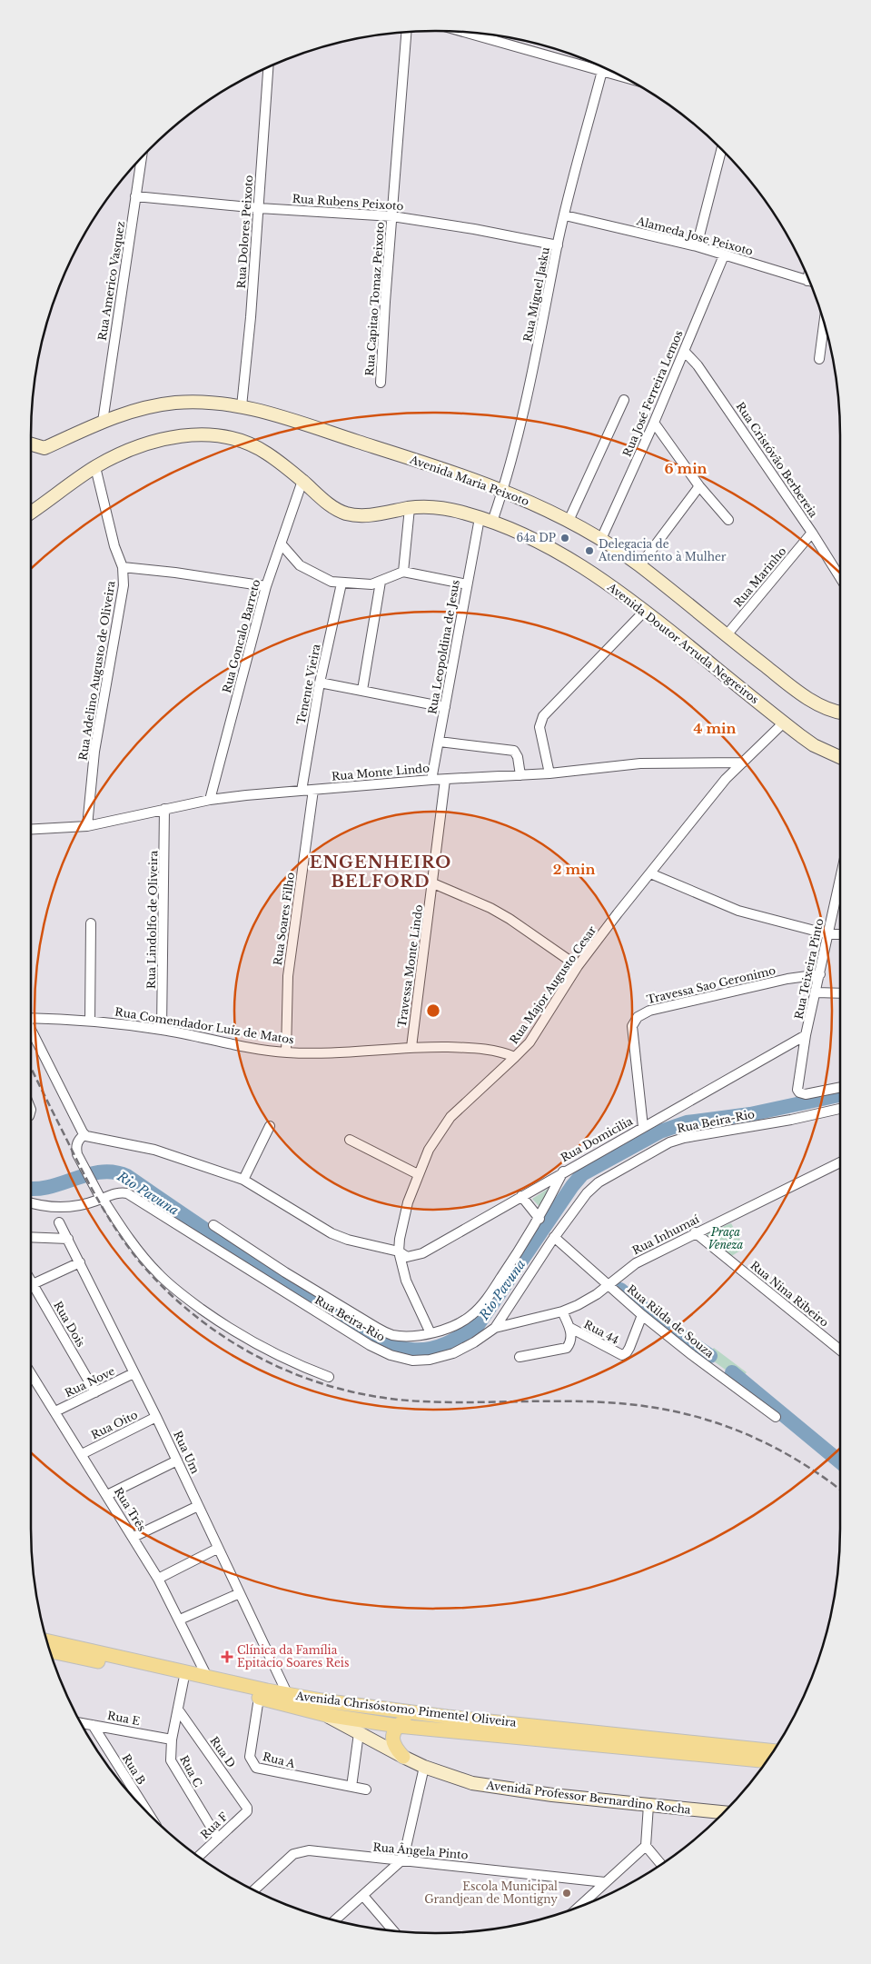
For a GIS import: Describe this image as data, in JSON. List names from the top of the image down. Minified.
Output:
{"streets":{"main road":["Avenida Maria Peixoto","Avenida Doutor Arruda Negreiros","Avenida Chrisóstomo Pimentel Oliveira","Avenida Professor Bernardino Rocha"],"street":["Rua Rubens Peixoto","Rua Dolores Peixoto","Alameda Jose Peixoto","Rua Americo Vasquez","Rua Miguel Jasku","Rua Capitao Tomaz Peixoto","Rua José Ferreira Lemos","Rua Cristóvão Berbereia","Rua Marinho","Rua Goncalo Barreto","Rua Leopoldina de Jesus","Rua Adelino Augusto de Oliveira","Tenente Vieira","Rua Monte Lindo","Rua Soares Filho","Rua Lindolfo de Oliveira","Travessa Monte Lindo","Rua Teixeira Pinto","Rua Major Augusto Cesar","Travessa Sao Geronimo","Rua Comendador Luiz de Matos","Rua Beira-Rio","Rua Domicilia","Rua Inhumaí","Rua Nina Ribeiro","Rua Rilda de Souza","Rua Dois","Rua 44","Rua Nove","Rua Oito","Rua Um","Rua Três","Rua E","Rua D","Rua A","Rua B","Rua C","Rua F","Rua Ângela Pinto"]},"crossings":[["Rua Rubens Peixoto","Rua Dolores Peixoto"],["Rua Rubens Peixoto","Rua Americo Vasquez"],["Rua Rubens Peixoto","Rua Miguel Jasku"],["Rua Rubens Peixoto","Rua Capitao Tomaz Peixoto"],["Rua Dolores Peixoto","Avenida Maria Peixoto"],["Alameda Jose Peixoto","Rua Miguel Jasku"],["Alameda Jose Peixoto","Rua José Ferreira Lemos"],["Rua Americo Vasquez","Avenida Maria Peixoto"],["Rua Miguel Jasku","Avenida Maria Peixoto"],["Rua Miguel Jasku","Avenida Doutor Arruda Negreiros"],["Rua José Ferreira Lemos","Rua Cristóvão Berbereia"],["Rua José Ferreira Lemos","Avenida Maria Peixoto"],["Rua Cristóvão Berbereia","Rua Marinho"],["Avenida Maria Peixoto","Rua Marinho"],["Rua Goncalo Barreto","Avenida Doutor Arruda Negreiros"],["Rua Goncalo Barreto","Rua Monte Lindo"],["Avenida Doutor Arruda Negreiros","Rua Leopoldina de Jesus"],["Avenida Doutor Arruda Negreiros","Rua Adelino Augusto de Oliveira"],["Avenida Doutor Arruda Negreiros","Rua Major Augusto Cesar"],["Rua Leopoldina de Jesus","Rua Monte Lindo"],["Rua Adelino Augusto de Oliveira","Rua Monte Lindo"],["Tenente Vieira","Rua Monte Lindo"],["Rua Monte Lindo","Rua Soares Filho"],["Rua Monte Lindo","Rua Lindolfo de Oliveira"],["Rua Monte Lindo","Travessa Monte Lindo"],["Rua Monte Lindo","Rua Major Augusto Cesar"],["Rua Soares Filho","Rua Comendador Luiz de Matos"],["Rua Lindolfo de Oliveira","Rua Comendador Luiz de Matos"],["Travessa Monte Lindo","Rua Comendador Luiz de Matos"],["Rua Teixeira Pinto","Travessa Sao Geronimo"],["Rua Teixeira Pinto","Rua Domicilia"],["Rua Major Augusto Cesar","Rua Comendador Luiz de Matos"],["Rua Major Augusto Cesar","Rua Domicilia"],["Travessa Sao Geronimo","Rua Domicilia"],["Rua Beira-Rio","Rua Inhumaí"],["Rua Beira-Rio","Rua Rilda de Souza"],["Rua Inhumaí","Rua Nina Ribeiro"],["Rua Inhumaí","Rua Rilda de Souza"],["Rua Rilda de Souza","Rua 44"],["Rua Dois","Rua Nove"],["Rua Nove","Rua Um"],["Rua Nove","Rua Três"],["Rua Oito","Rua Um"],["Rua Oito","Rua Três"],["Rua Um","Avenida Chrisóstomo Pimentel Oliveira"],["Rua Três","Avenida Chrisóstomo Pimentel Oliveira"],["Avenida Chrisóstomo Pimentel Oliveira","Rua A"],["Avenida Chrisóstomo Pimentel Oliveira","Rua C"],["Avenida Chrisóstomo Pimentel Oliveira","Avenida Professor Bernardino Rocha"],["Rua E","Rua B"],["Rua E","Rua C"],["Rua D","Rua C"],["Rua D","Rua F"],["Rua C","Rua F"]],"districts":["ENGENHEIRO BELFORD"],"water":["Rio Pavuna"],"parks":["Praça Veneza"],"places":{"other":["64a DP","Delegacia de Atendimento à Mulher","Escola Municipal Grandjean de Montigny"],"health":["Clínica da Família Epitacio Soares Reis"]},"rings":["6 min","4 min","2 min"]}
